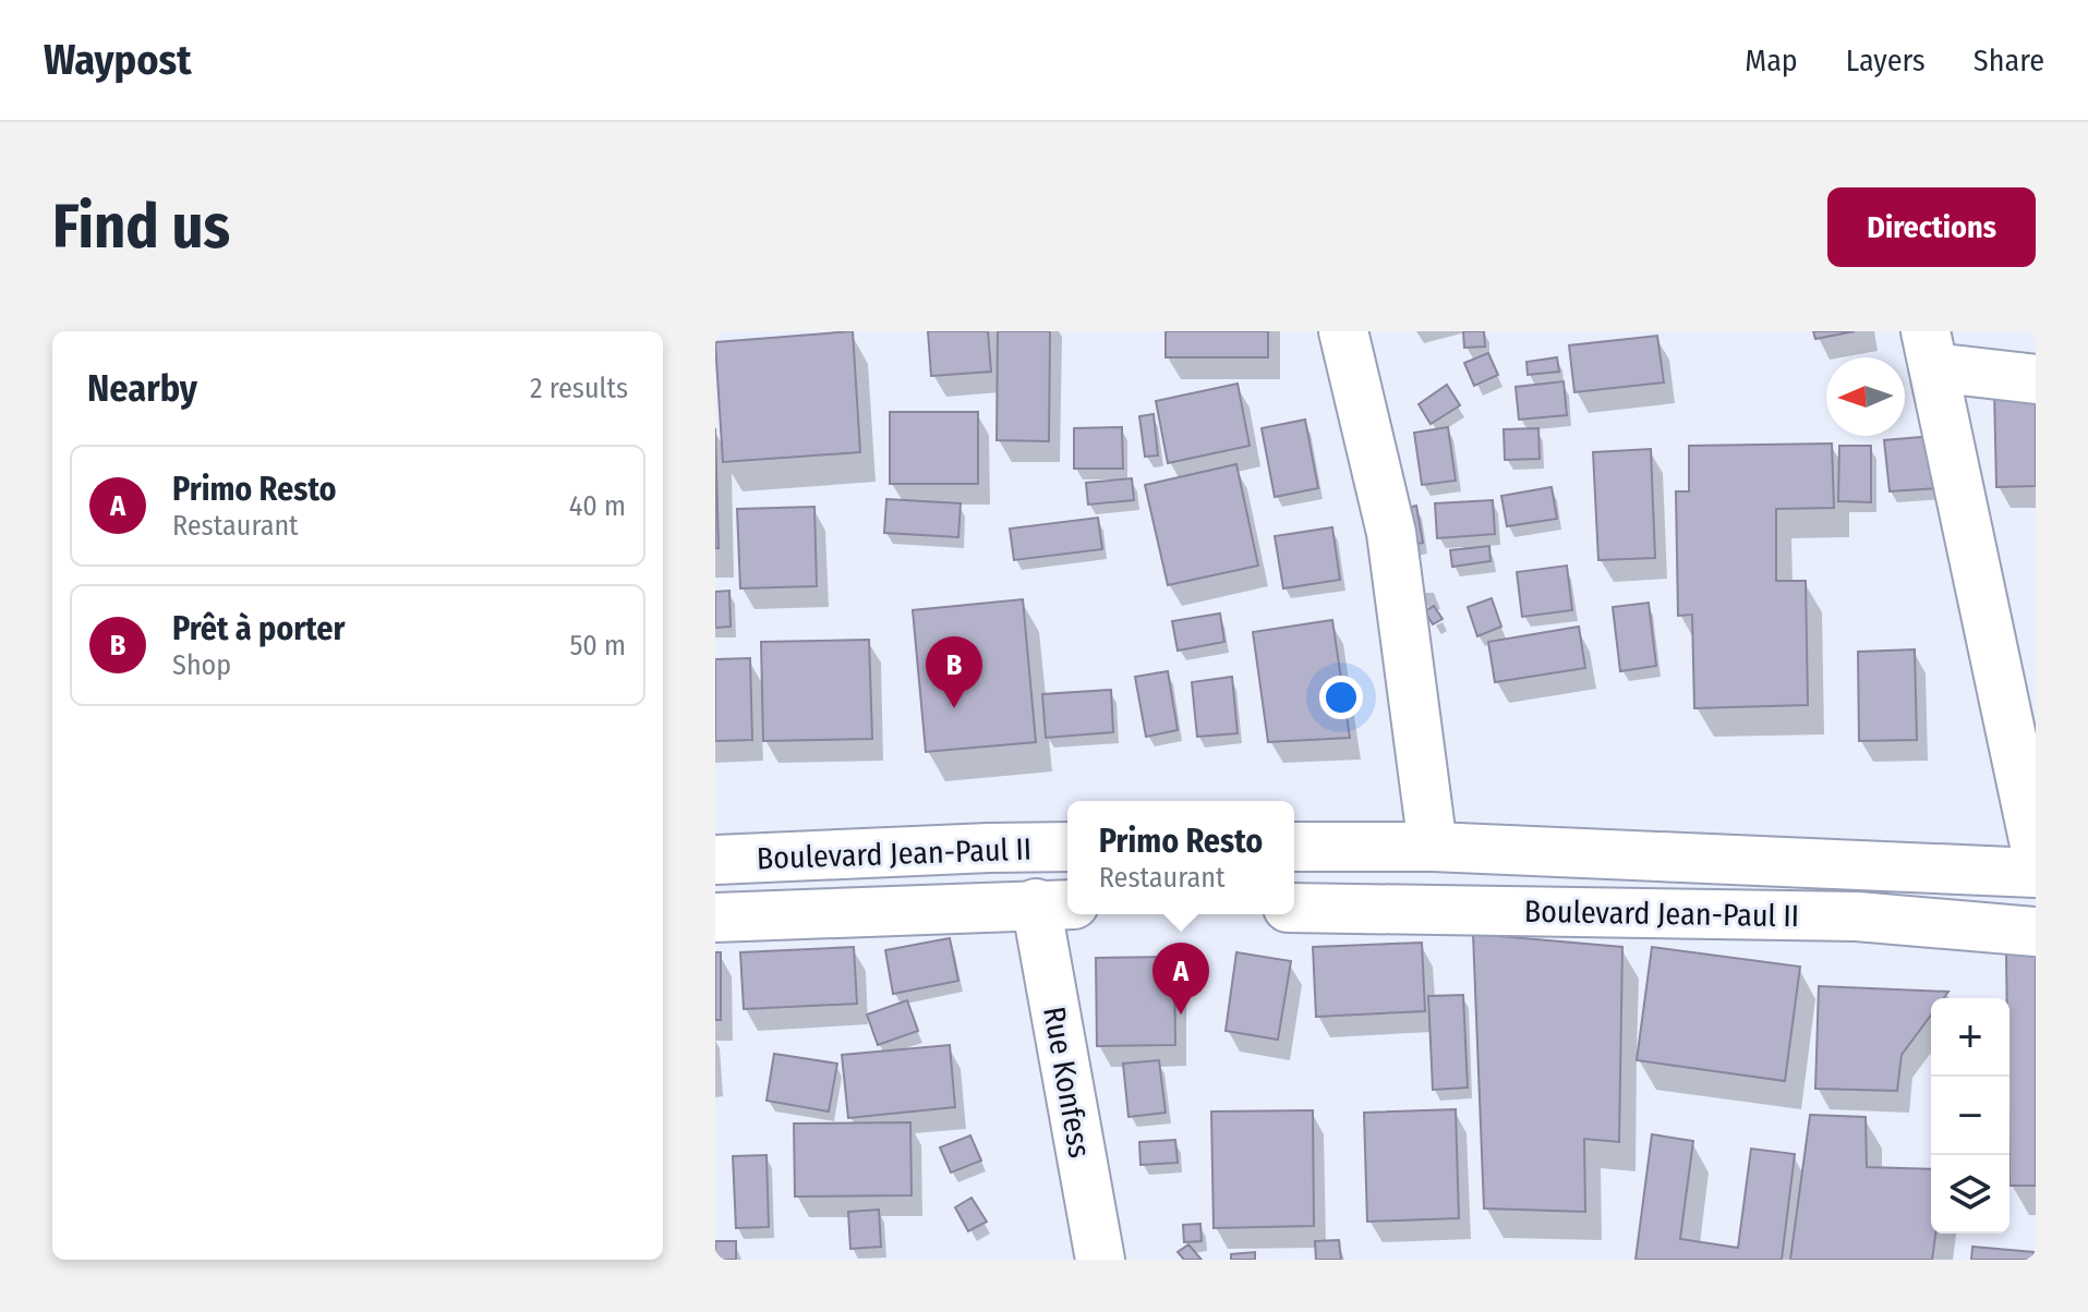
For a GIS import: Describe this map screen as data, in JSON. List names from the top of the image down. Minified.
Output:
{"streets":{"main road":["Boulevard Jean-Paul II","Rue Konfess"]},"crossings":[["Boulevard Jean-Paul II","Rue Konfess"]],"north":"left","page":{"header":"Waypost","nav":["Map","Layers","Share"],"buttons":"Directions","title":"Find us","heading":["Nearby","2 results"],"list":[{"mark":"A","name":"Primo Resto","note":"Restaurant","value":"40 m"},{"mark":"B","name":"Prêt à porter","note":"Shop","value":"50 m"}],"pins":["B","A"],"popup":["Primo Resto","Restaurant"],"map_buttons":["+","−"]}}
